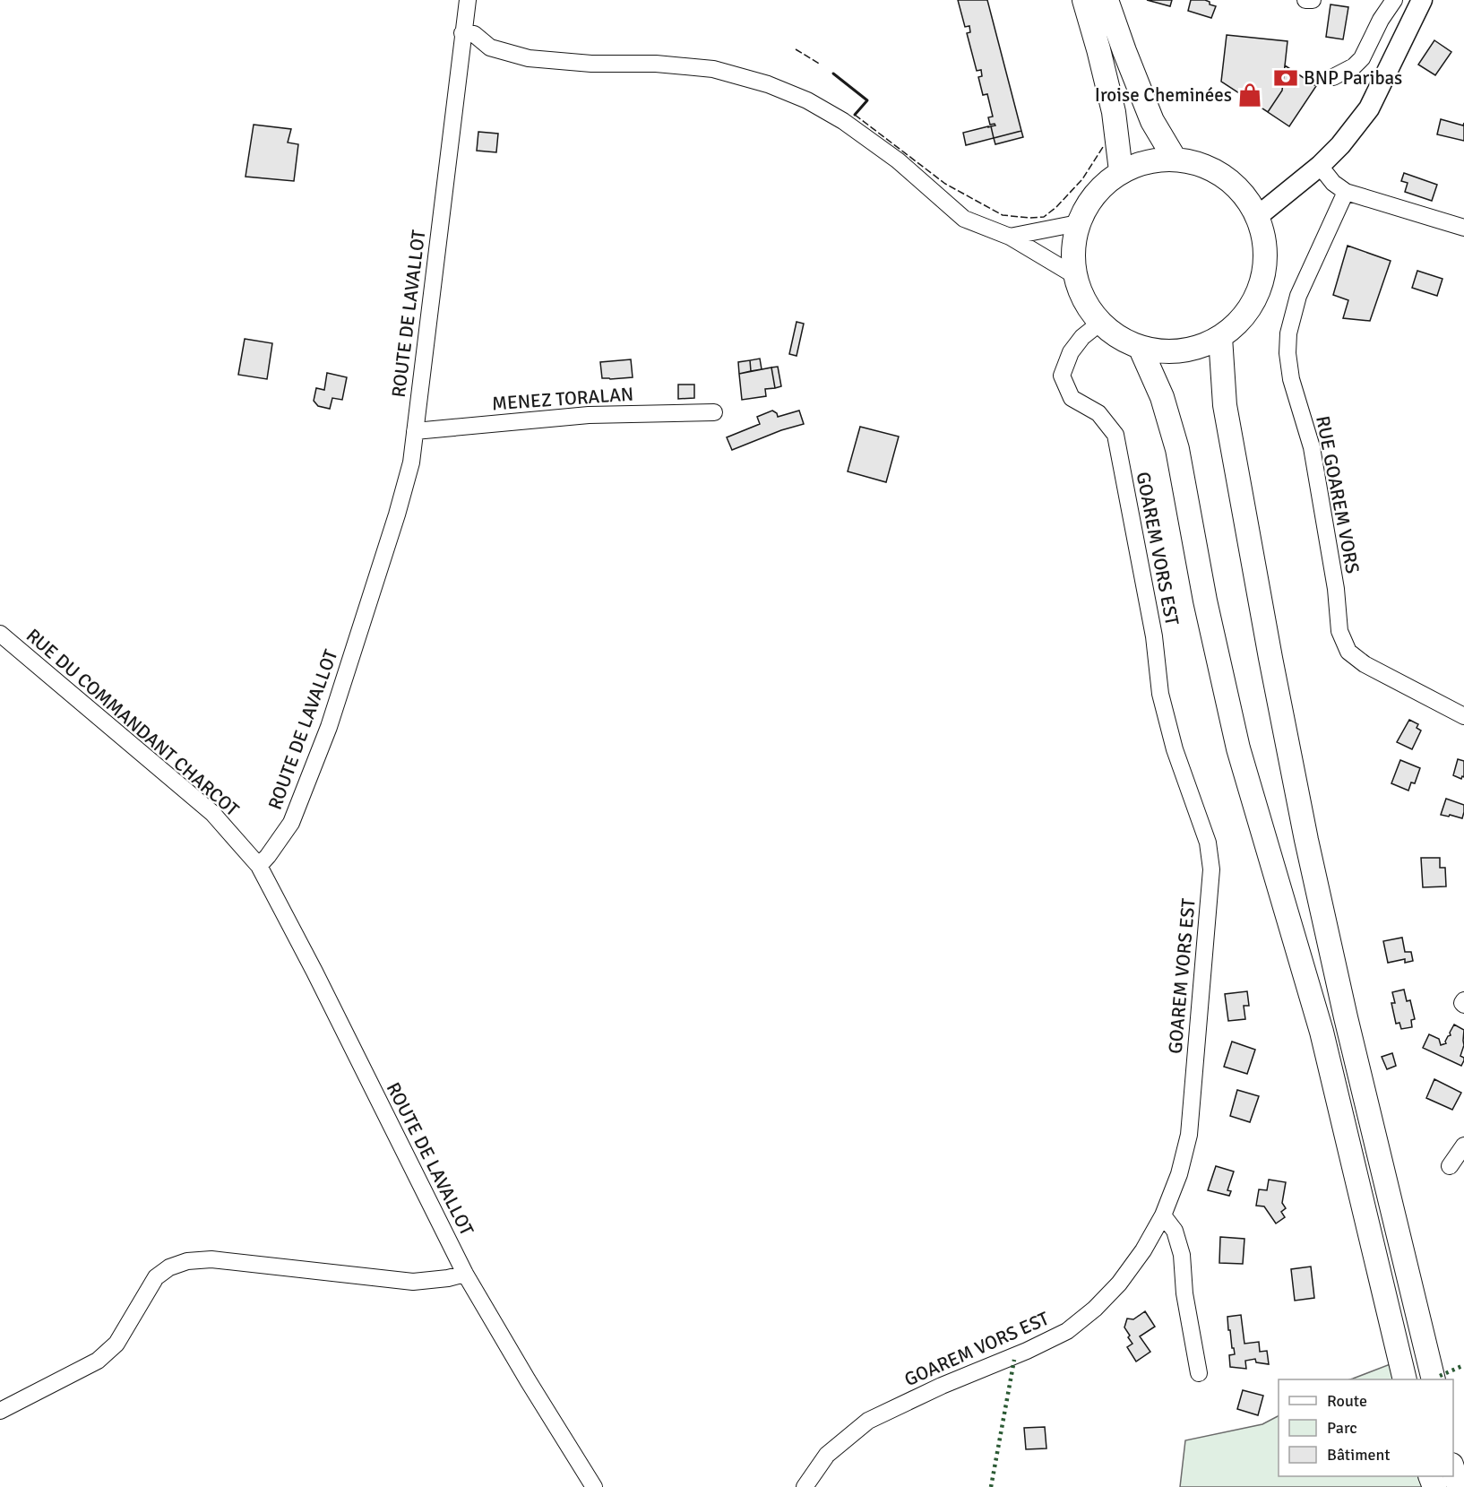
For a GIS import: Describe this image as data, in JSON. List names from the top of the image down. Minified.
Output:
{"streets":{"street":["ROUTE DE LAVALLOT","MENEZ TORALAN","RUE GOAREM VORS","GOAREM VORS EST","RUE DU COMMANDANT CHARCOT"]},"crossings":[["ROUTE DE LAVALLOT","MENEZ TORALAN"],["ROUTE DE LAVALLOT","RUE DU COMMANDANT CHARCOT"]],"places":{"bank":["BNP Paribas"],"shop":["Iroise Cheminées"]},"legend":["Route","Parc","Bâtiment"]}
